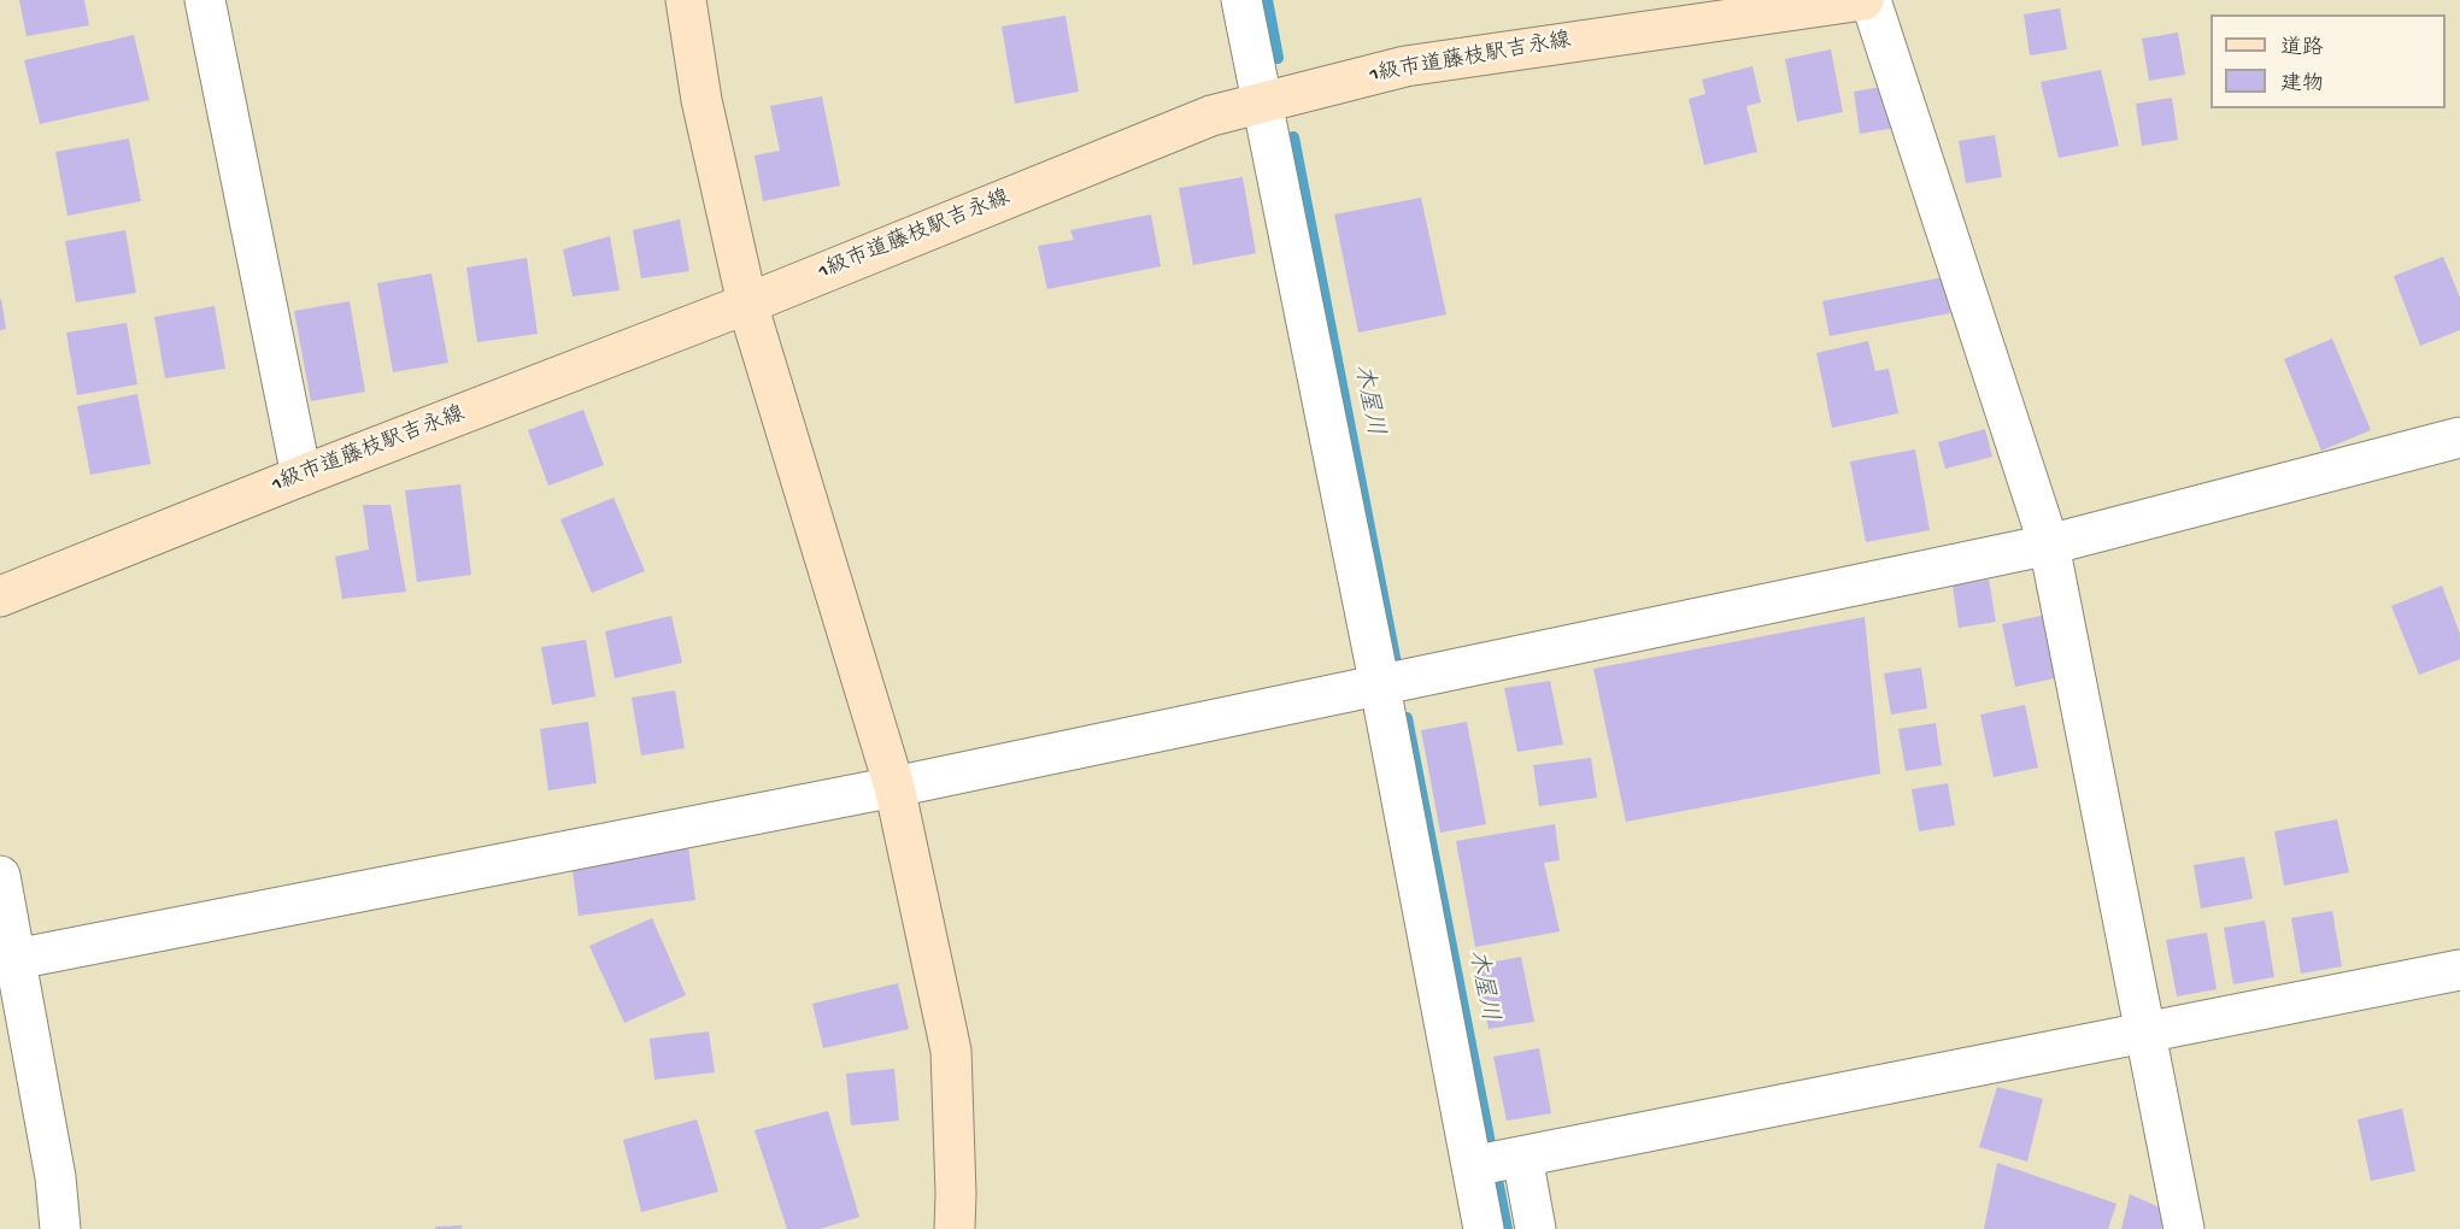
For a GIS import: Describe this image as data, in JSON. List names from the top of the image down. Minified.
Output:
{"streets":{"street":["1級市道藤枝駅吉永線"]},"water":["木屋川"],"legend":["道路","建物"]}
